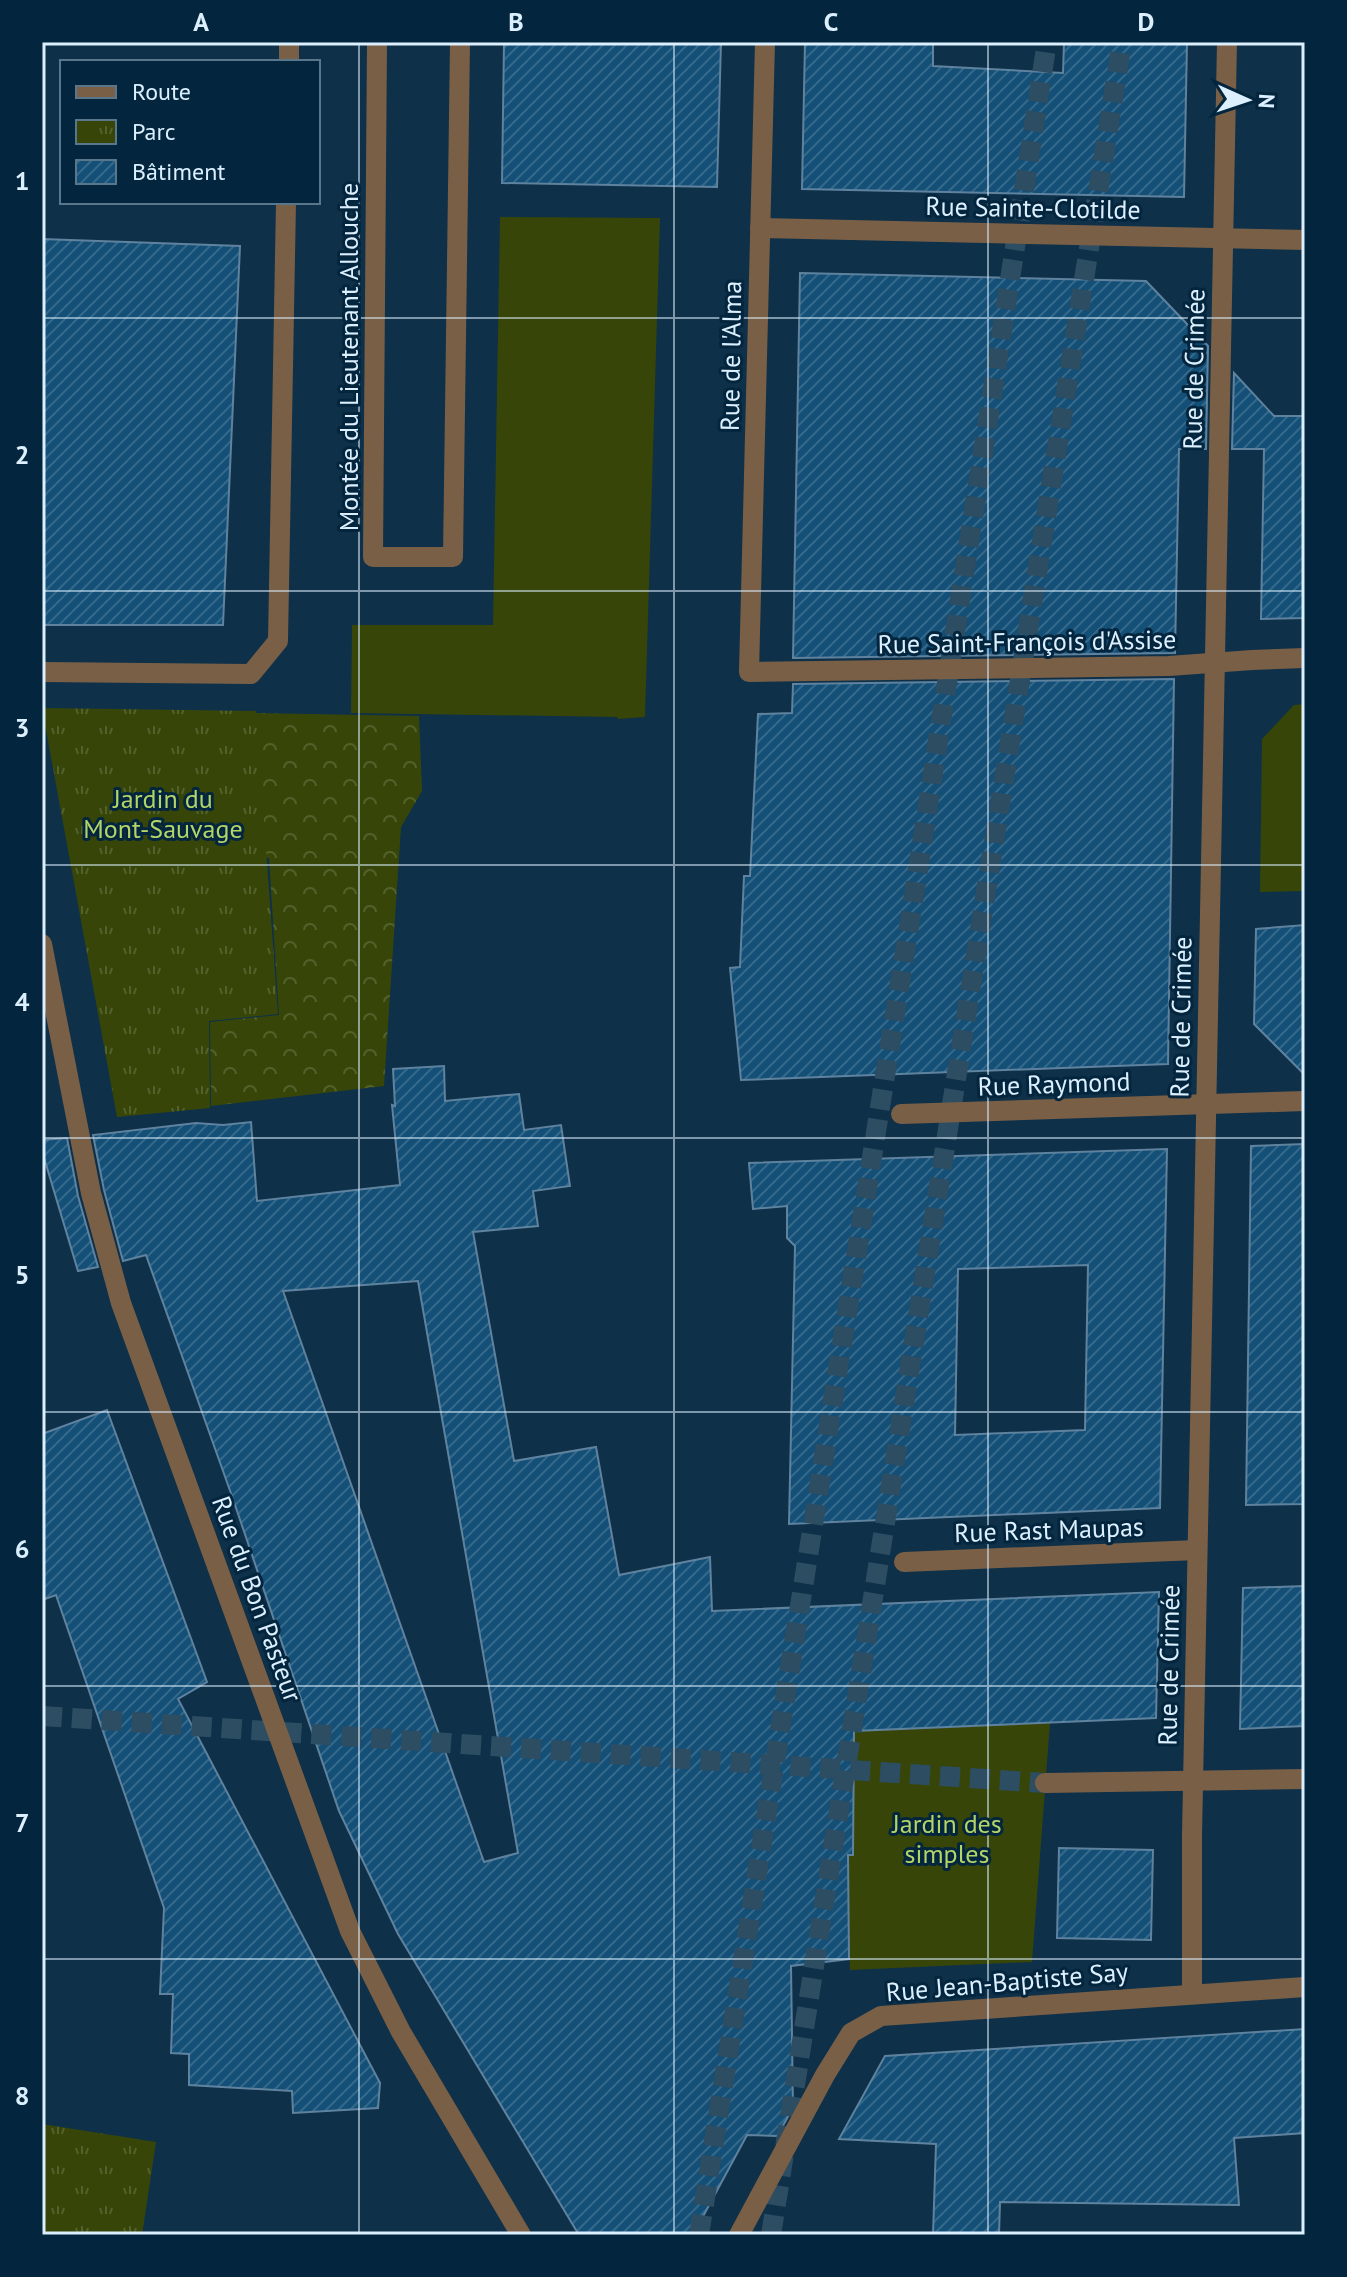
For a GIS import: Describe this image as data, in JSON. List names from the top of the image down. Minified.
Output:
{"streets":{"street":["Rue Sainte-Clotilde","Rue de l'Alma","Montée du Lieutenant Allouche","Rue de Crimée","Rue Saint-François d'Assise","Rue Raymond","Rue Rast Maupas","Rue du Bon Pasteur","Rue Jean-Baptiste Say"]},"crossings":[["Rue Sainte-Clotilde","Rue de l'Alma"],["Rue Sainte-Clotilde","Rue de Crimée"],["Rue de l'Alma","Rue Saint-François d'Assise"],["Rue de Crimée","Rue Saint-François d'Assise"],["Rue de Crimée","Rue Raymond"],["Rue de Crimée","Rue Rast Maupas"],["Rue de Crimée","Rue Jean-Baptiste Say"]],"parks":["Jardin du Mont-Sauvage","Jardin des simples"],"legend":["Route","Parc","Bâtiment"],"north":"right","grid":{"columns":["A","B","C","D"],"rows":["1","2","3","4","5","6","7","8"]}}
